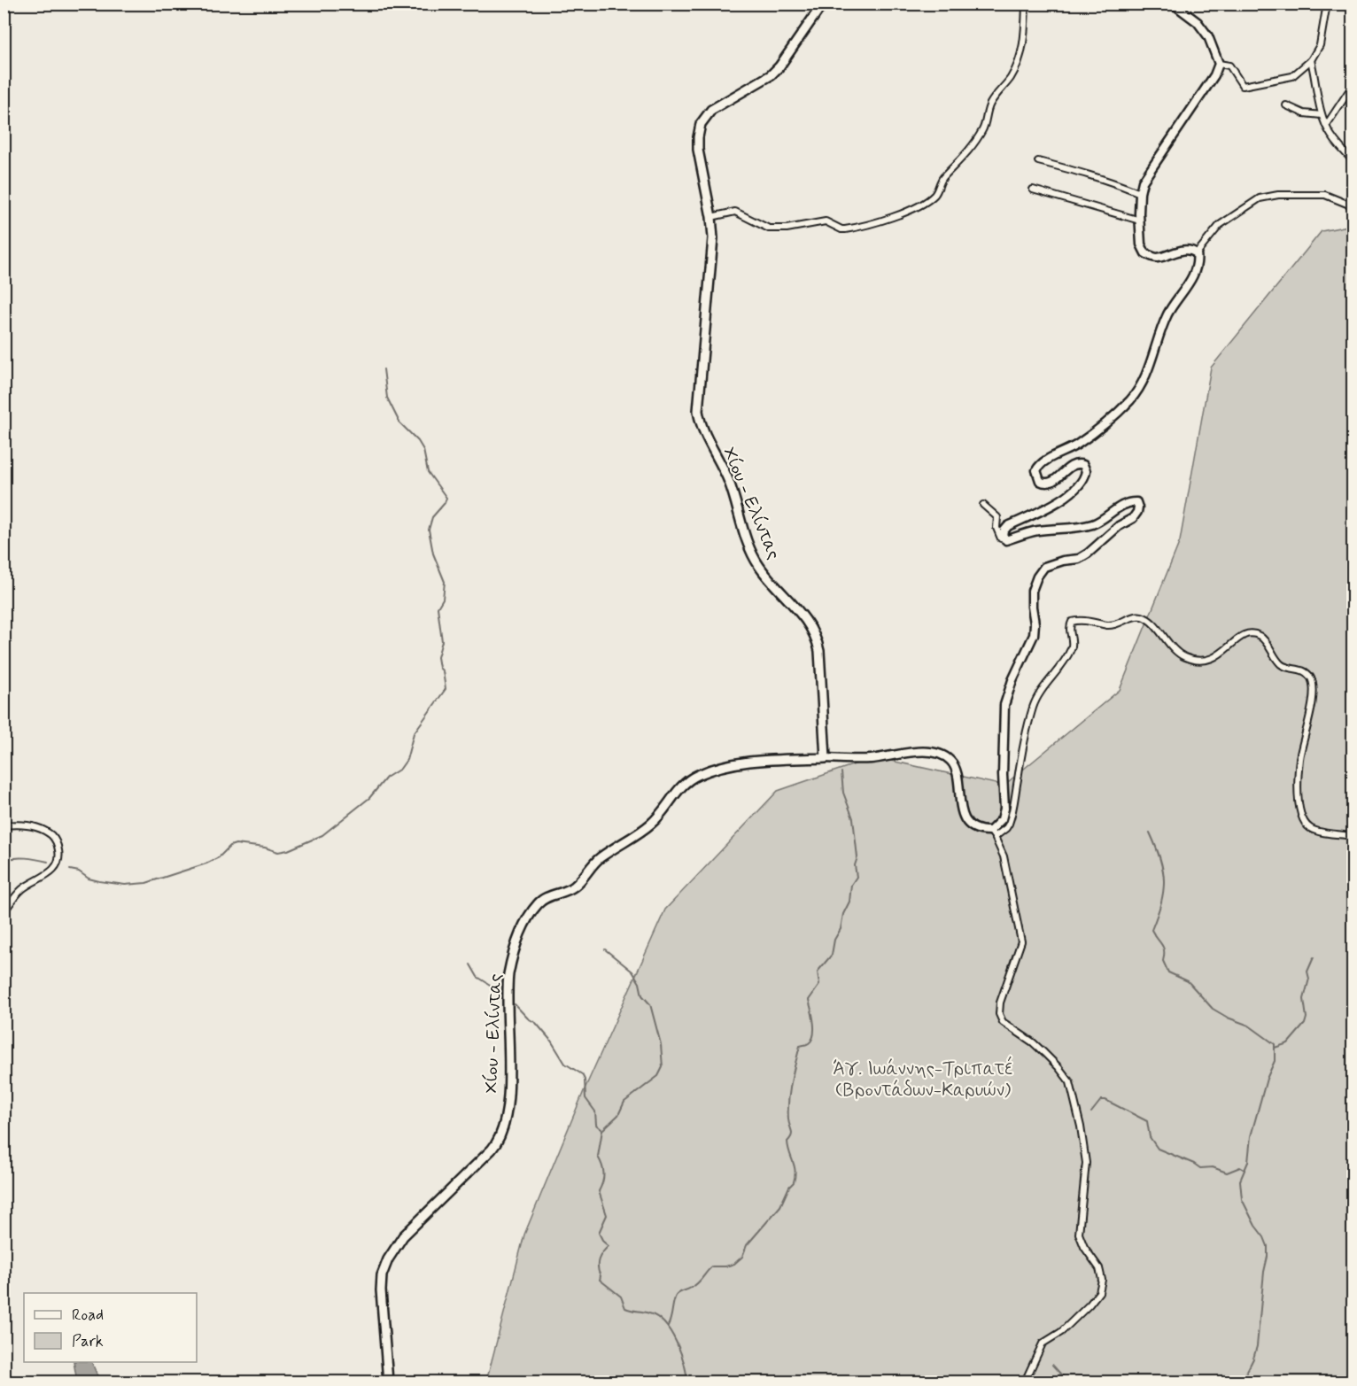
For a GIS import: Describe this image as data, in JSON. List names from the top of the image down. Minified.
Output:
{"streets":{"main road":["Χίου - Ελίντας"]},"parks":["Άγ. Ιωάννης-Τριπατέ (Βροντάδων-Καρυών)"],"legend":["Road","Park"]}
